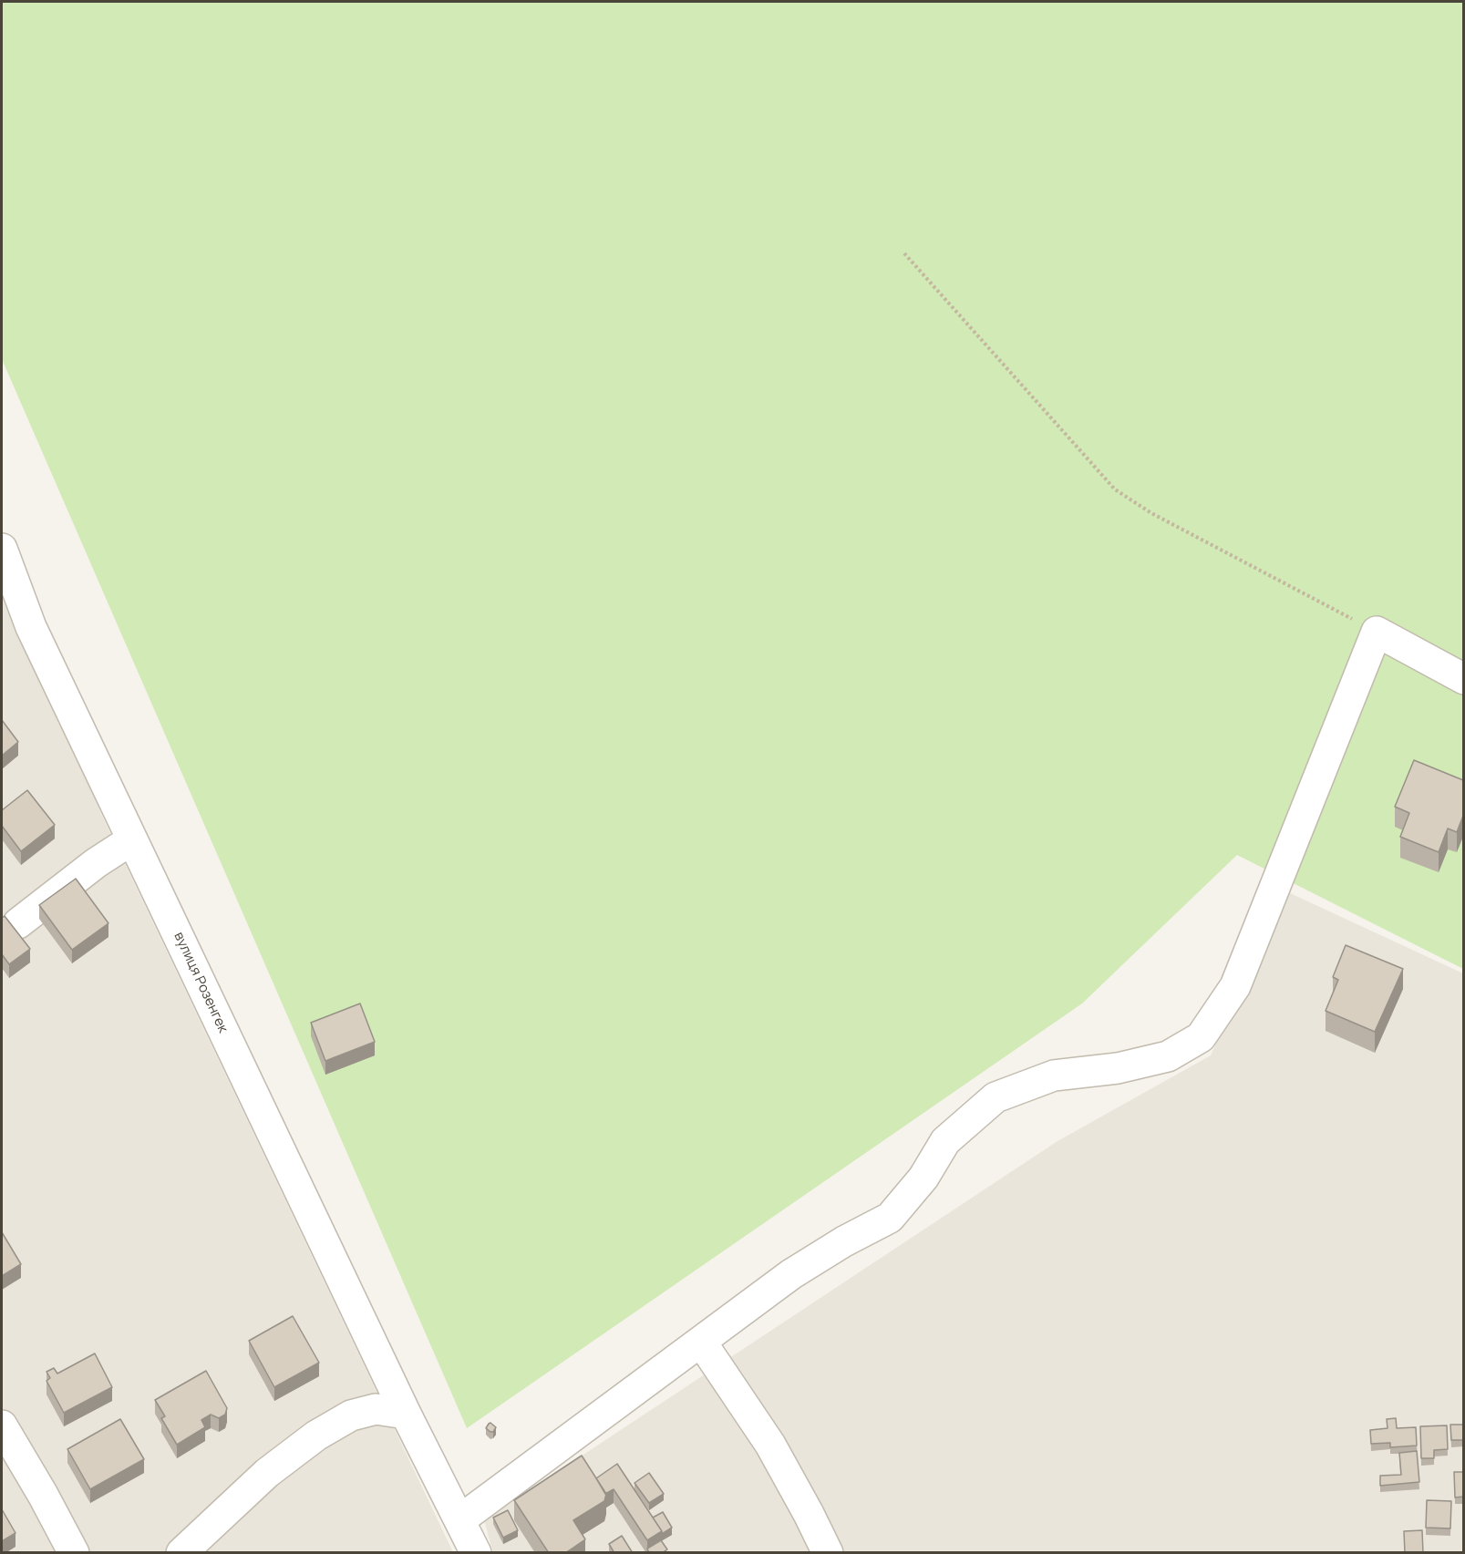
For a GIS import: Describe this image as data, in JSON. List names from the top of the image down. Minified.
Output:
{"streets":{"street":["вулиця Розенгек"]}}
